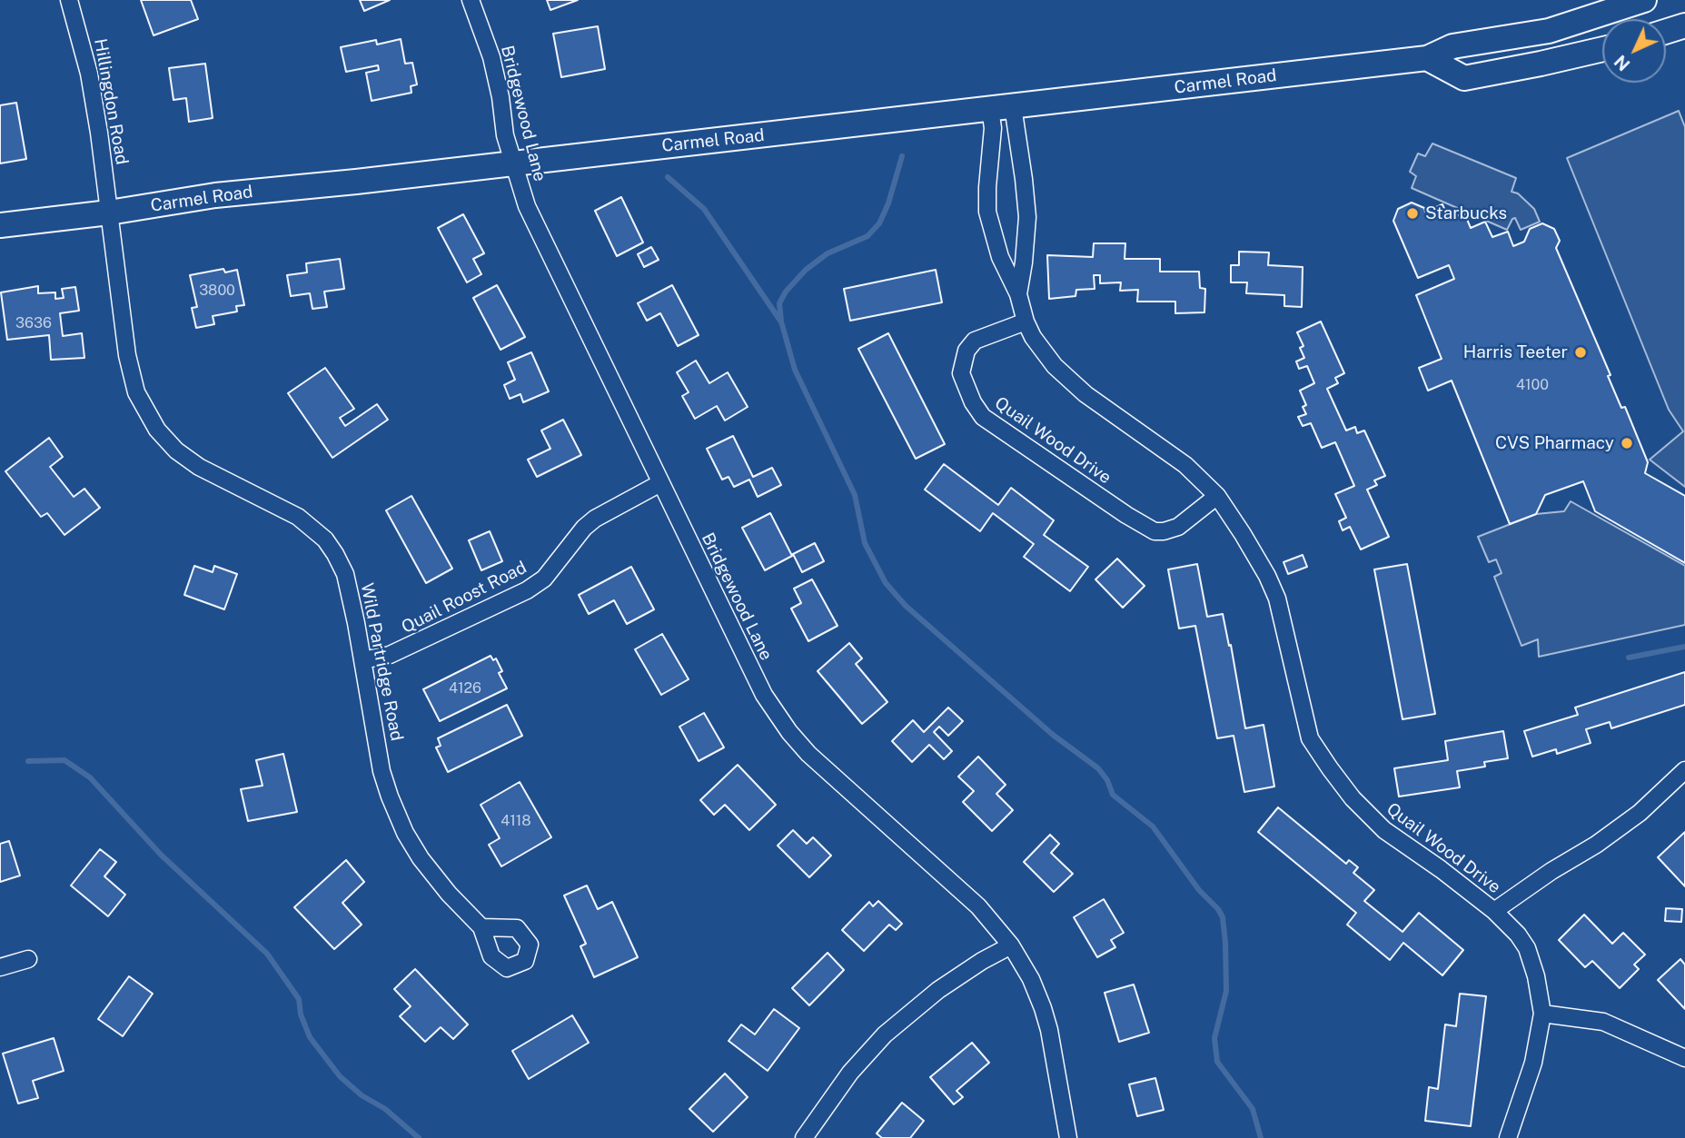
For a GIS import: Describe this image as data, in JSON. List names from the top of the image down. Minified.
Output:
{"streets":{"main road":["Carmel Road"],"street":["Hillingdon Road","Bridgewood Lane","Quail Wood Drive","Quail Roost Road","Wild Partridge Road"]},"crossings":[["Carmel Road","Hillingdon Road"],["Carmel Road","Bridgewood Lane"],["Carmel Road","Quail Wood Drive"],["Carmel Road","Wild Partridge Road"],["Hillingdon Road","Wild Partridge Road"],["Bridgewood Lane","Quail Roost Road"],["Quail Roost Road","Wild Partridge Road"]],"places":["Starbucks","Harris Teeter","CVS Pharmacy"],"house_numbers":["3800","3636","4100","4126","4118"],"north":"bottom left"}
